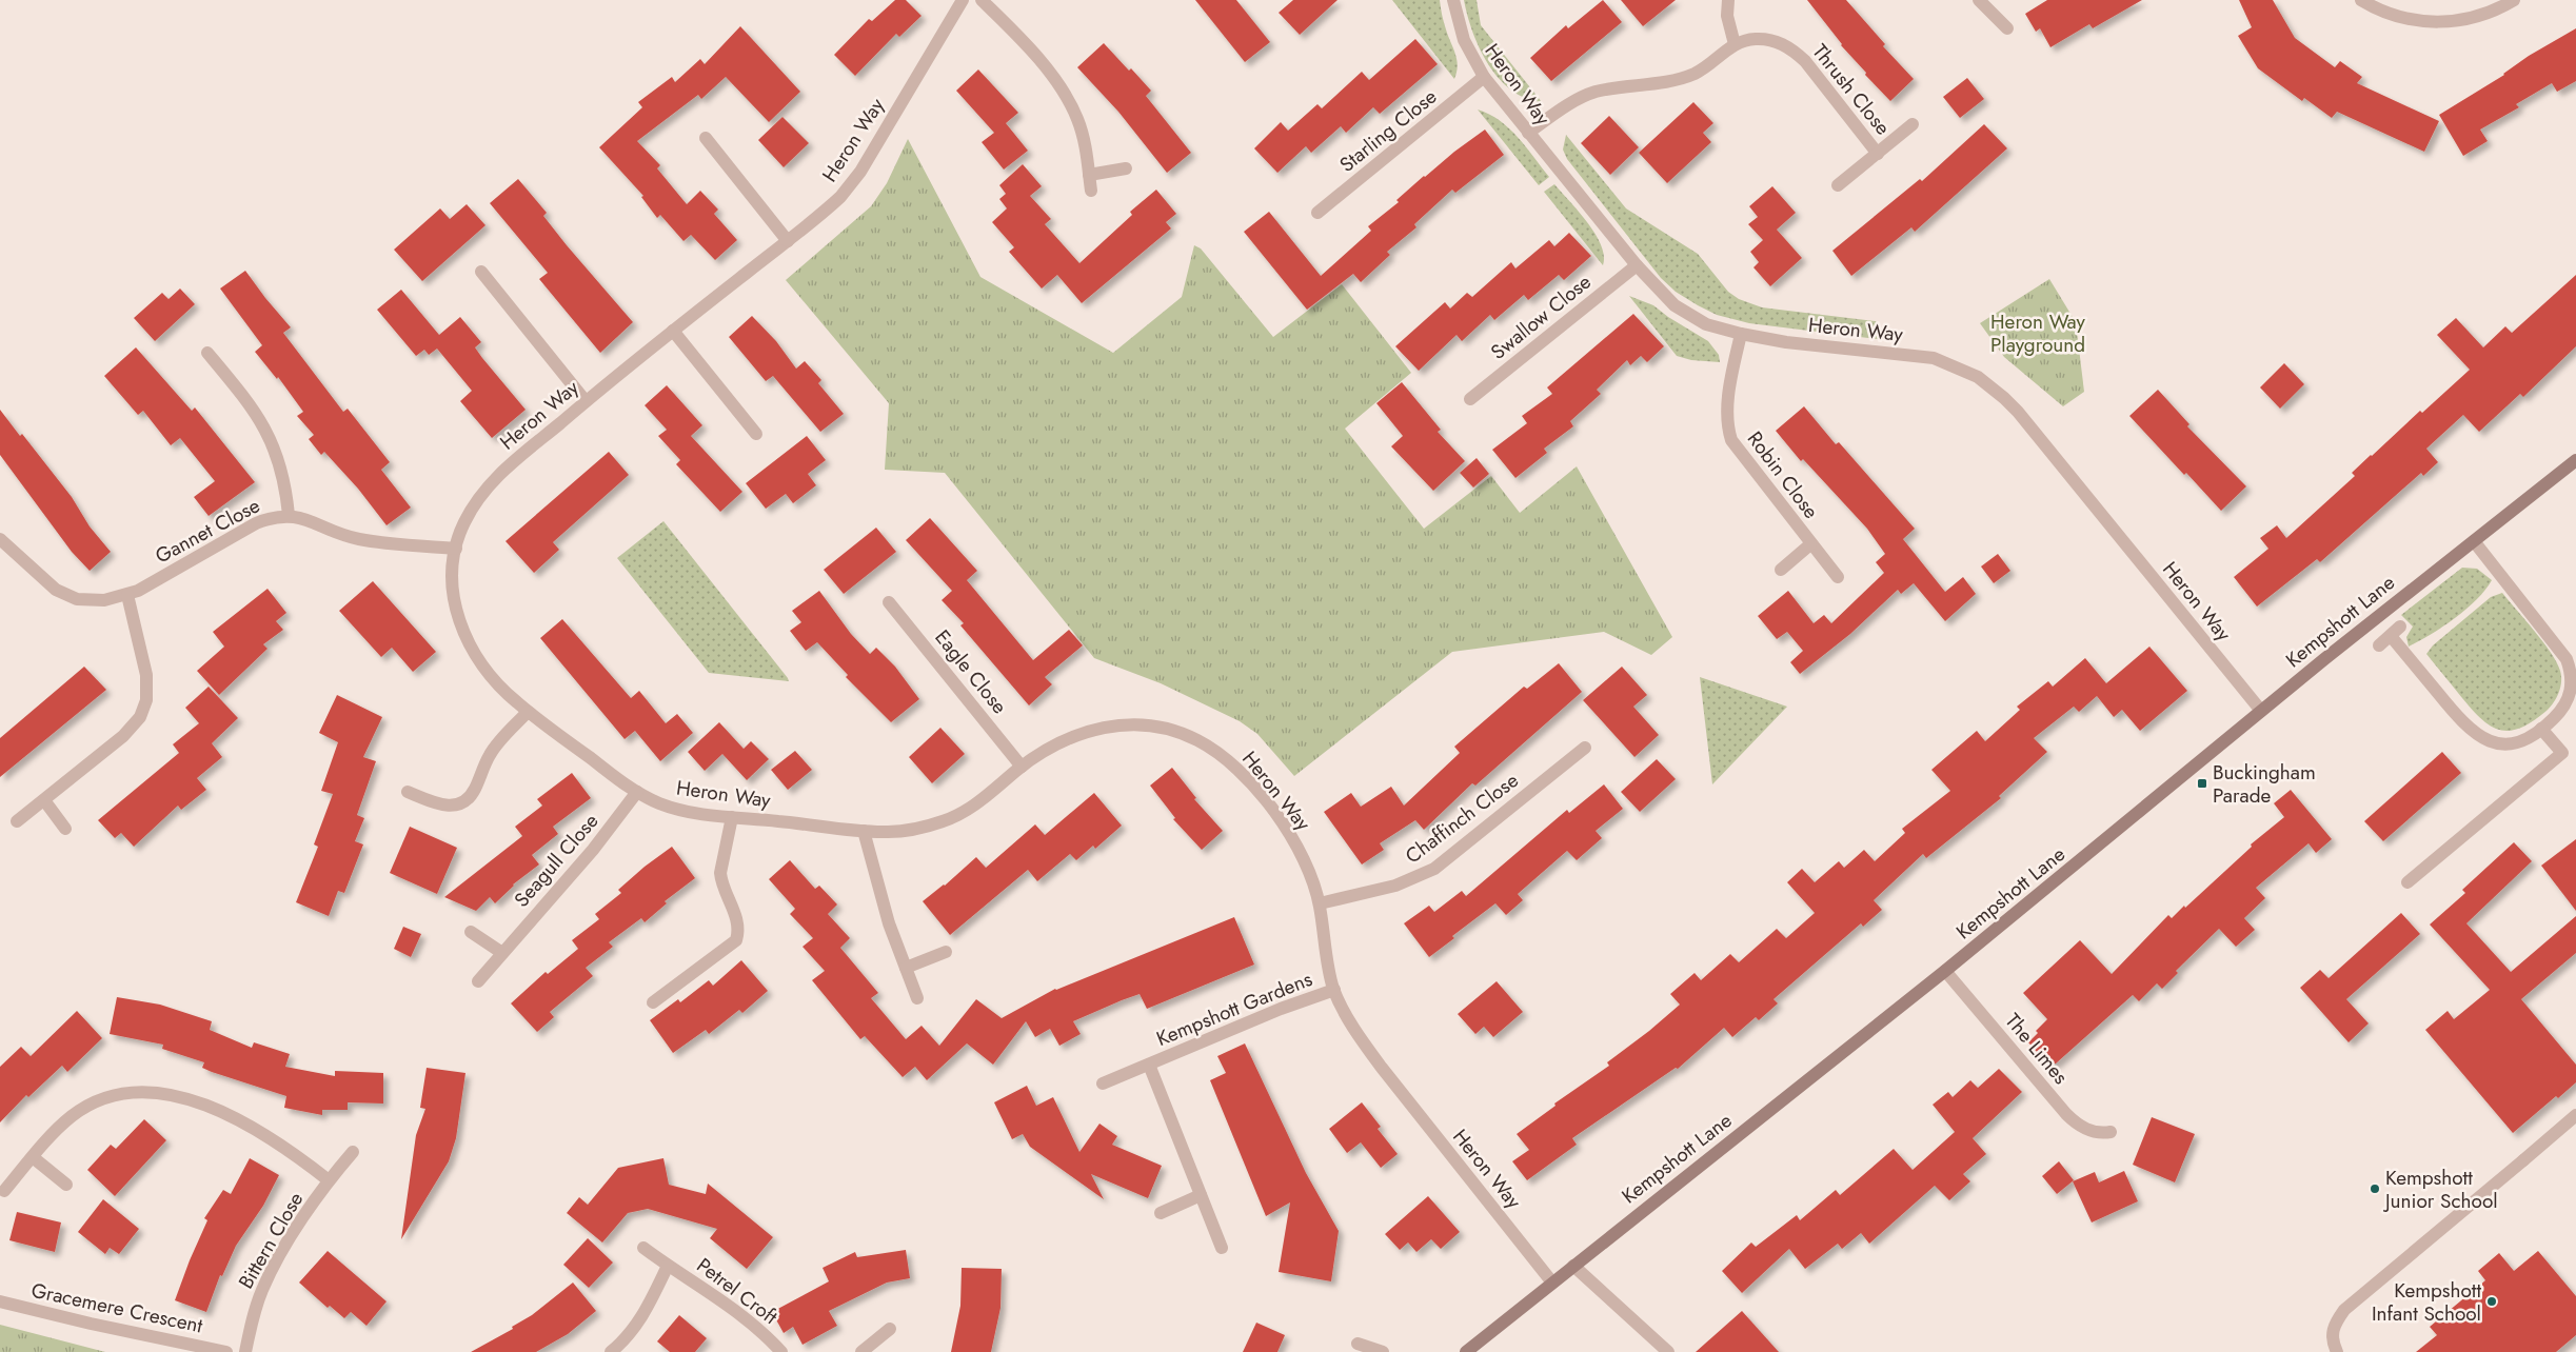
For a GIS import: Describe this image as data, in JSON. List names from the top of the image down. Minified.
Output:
{"streets":{"street":["Heron Way","Thrush Close","Starling Close","Swallow Close","Robin Close","Gannet Close","Kempshott Lane","Eagle Close","Chaffinch Close","Seagull Close","Kempshott Gardens","The Limes","Bittern Close","Petrel Croft","Gracemere Crescent"]},"crossings":[["Heron Way","Thrush Close"],["Heron Way","Starling Close"],["Heron Way","Swallow Close"],["Heron Way","Robin Close"],["Heron Way","Gannet Close"],["Heron Way","Kempshott Lane"],["Heron Way","Eagle Close"],["Heron Way","Chaffinch Close"],["Heron Way","Seagull Close"],["Heron Way","Kempshott Gardens"],["Kempshott Lane","The Limes"]],"parks":["Heron Way Playground"],"places":{"transit":["Buckingham Parade"],"other":["Kempshott Junior School","Kempshott Infant School"]}}
